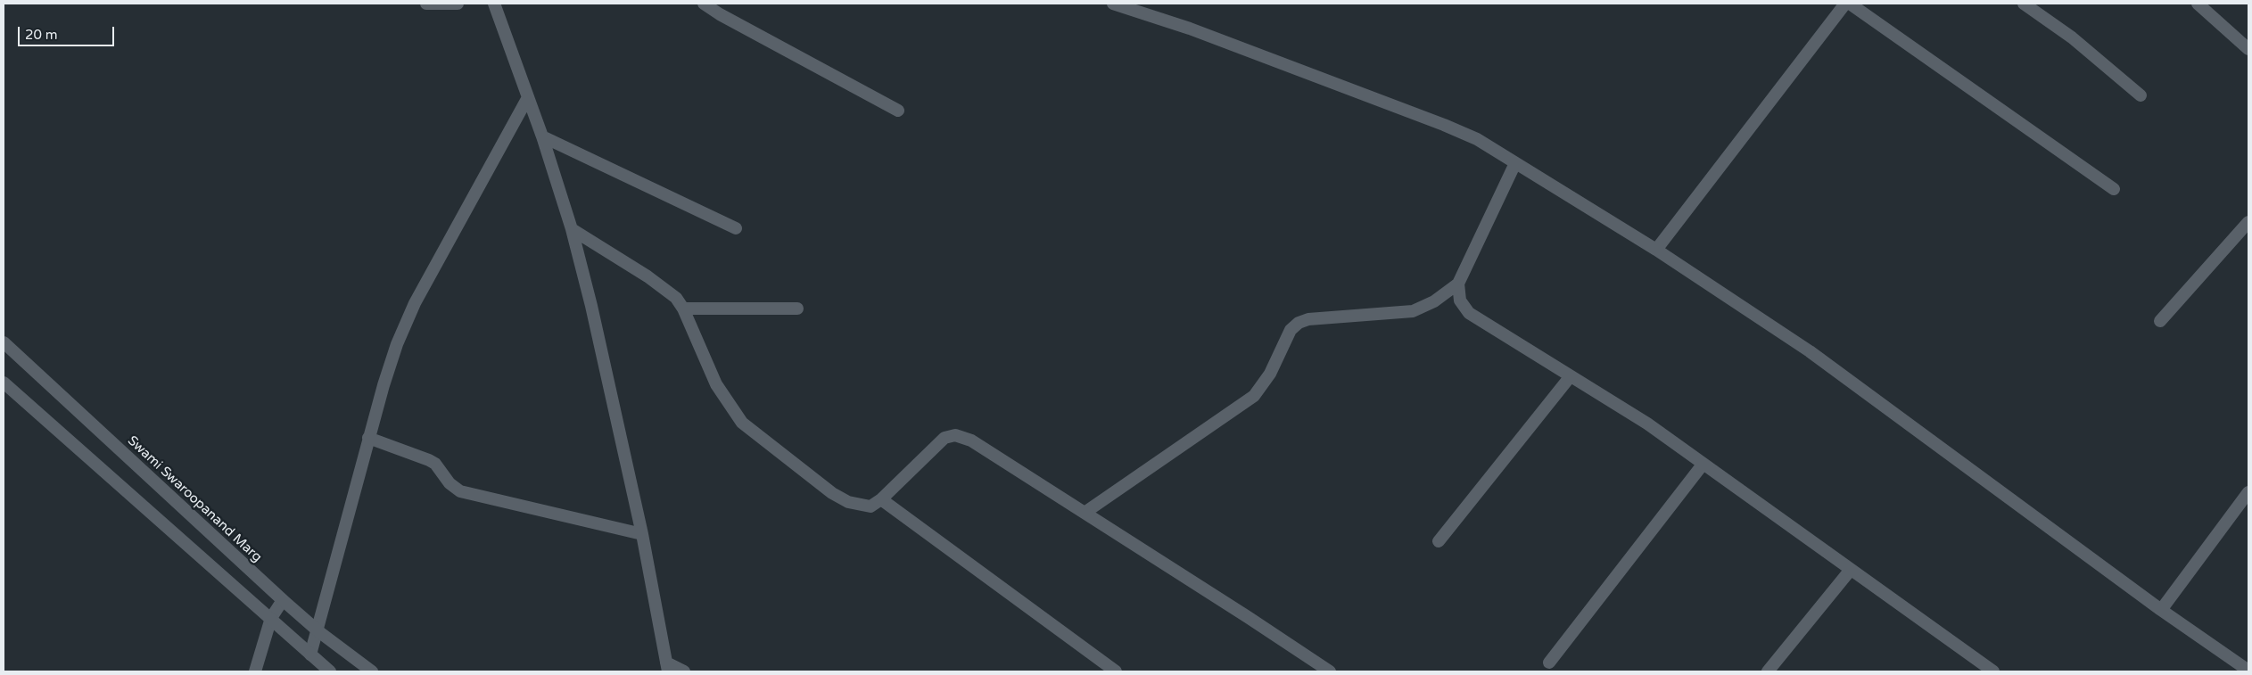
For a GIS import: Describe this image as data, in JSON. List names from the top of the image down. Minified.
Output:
{"streets":{"street":["Swami Swaroopanand Marg"]},"scale_bar":"20 m"}
